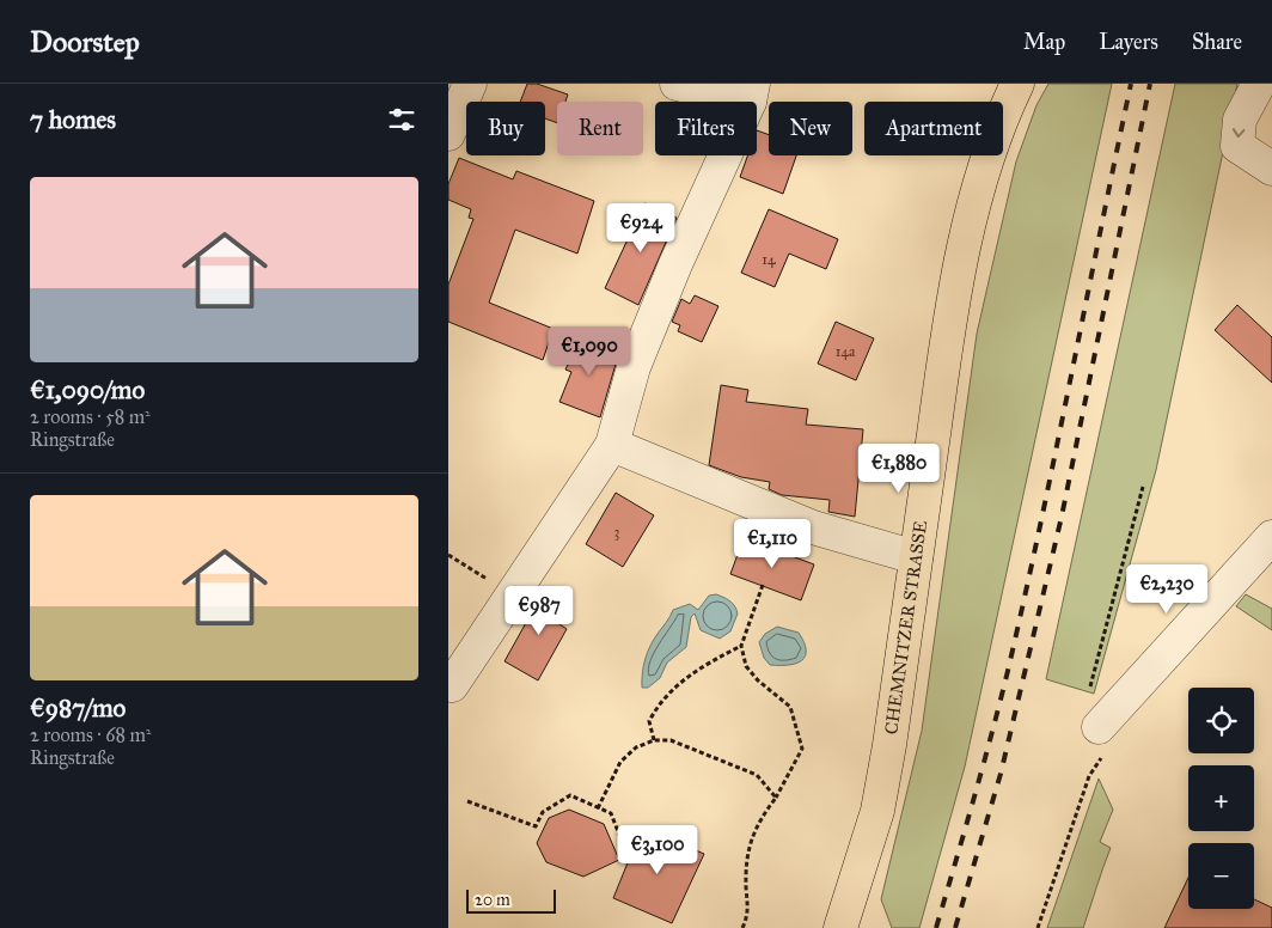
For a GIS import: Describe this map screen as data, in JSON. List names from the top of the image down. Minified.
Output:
{"streets":{"main road":["CHEMNITZER STRASSE"]},"house_numbers":["14","14a","3"],"scale_bar":"20 m","page":{"header":"Doorstep","nav":["Map","Layers","Share"],"heading":"7 homes","chip":["Buy","Rent","Filters","New","Apartment"],"list":[{"name":"€1,090/mo","note":"2 rooms · 58 m² · Ringstraße"},{"name":"€987/mo","note":"2 rooms · 68 m² · Ringstraße"}],"price":["€924","€1,090","€1,880","€1,110","€2,230","€987","€3,100"],"map_buttons":["+","−"],"scale":"20 m"}}
